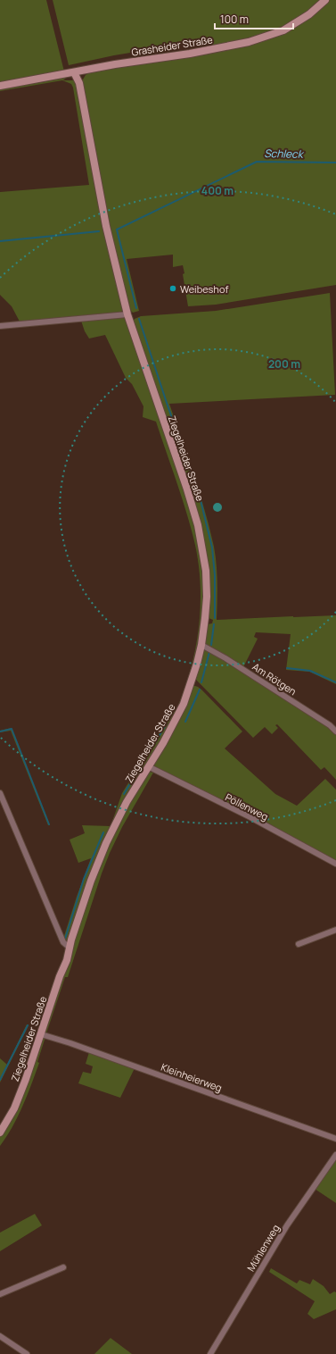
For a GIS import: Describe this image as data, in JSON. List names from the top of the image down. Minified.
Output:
{"streets":{"street":["Grasheider Straße","Ziegelheider Straße","Am Rötgen","Pöllenweg","Kleinheierweg","Mühlenweg"]},"crossings":[["Grasheider Straße","Ziegelheider Straße"],["Ziegelheider Straße","Am Rötgen"],["Ziegelheider Straße","Pöllenweg"],["Ziegelheider Straße","Kleinheierweg"]],"water":["Schleck"],"places":["Weibeshof"],"scale_bar":"100 m","rings":["400 m","200 m"]}
